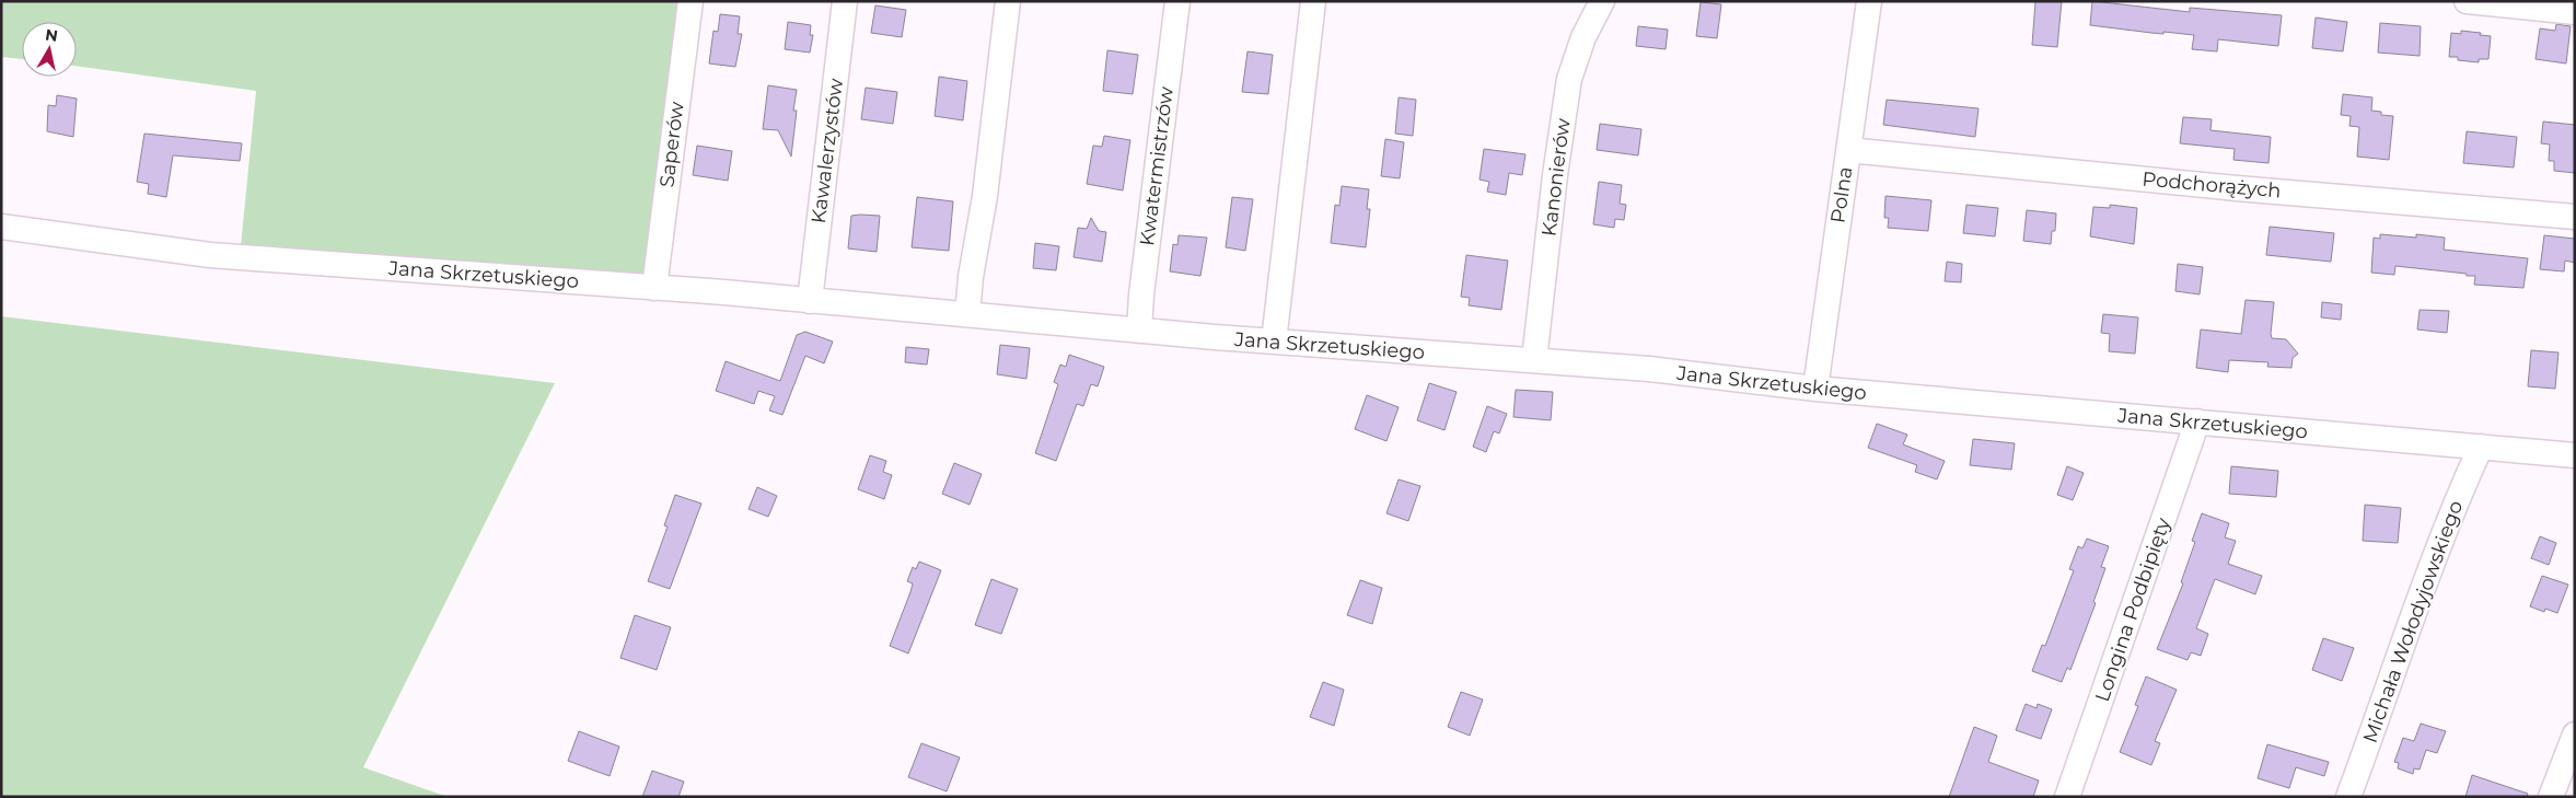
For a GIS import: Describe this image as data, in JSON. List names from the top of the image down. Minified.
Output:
{"streets":{"street":["Saperów","Kawalerzystów","Kwatermistrzów","Kanonierów","Podchorążych","Polna","Jana Skrzetuskiego","Longina Podbipięty","Michała Wołodyjowskiego"]},"crossings":[["Saperów","Jana Skrzetuskiego"],["Kawalerzystów","Jana Skrzetuskiego"],["Kwatermistrzów","Jana Skrzetuskiego"],["Kanonierów","Jana Skrzetuskiego"],["Podchorążych","Polna"],["Polna","Jana Skrzetuskiego"],["Jana Skrzetuskiego","Longina Podbipięty"],["Jana Skrzetuskiego","Michała Wołodyjowskiego"]],"north":"top"}
